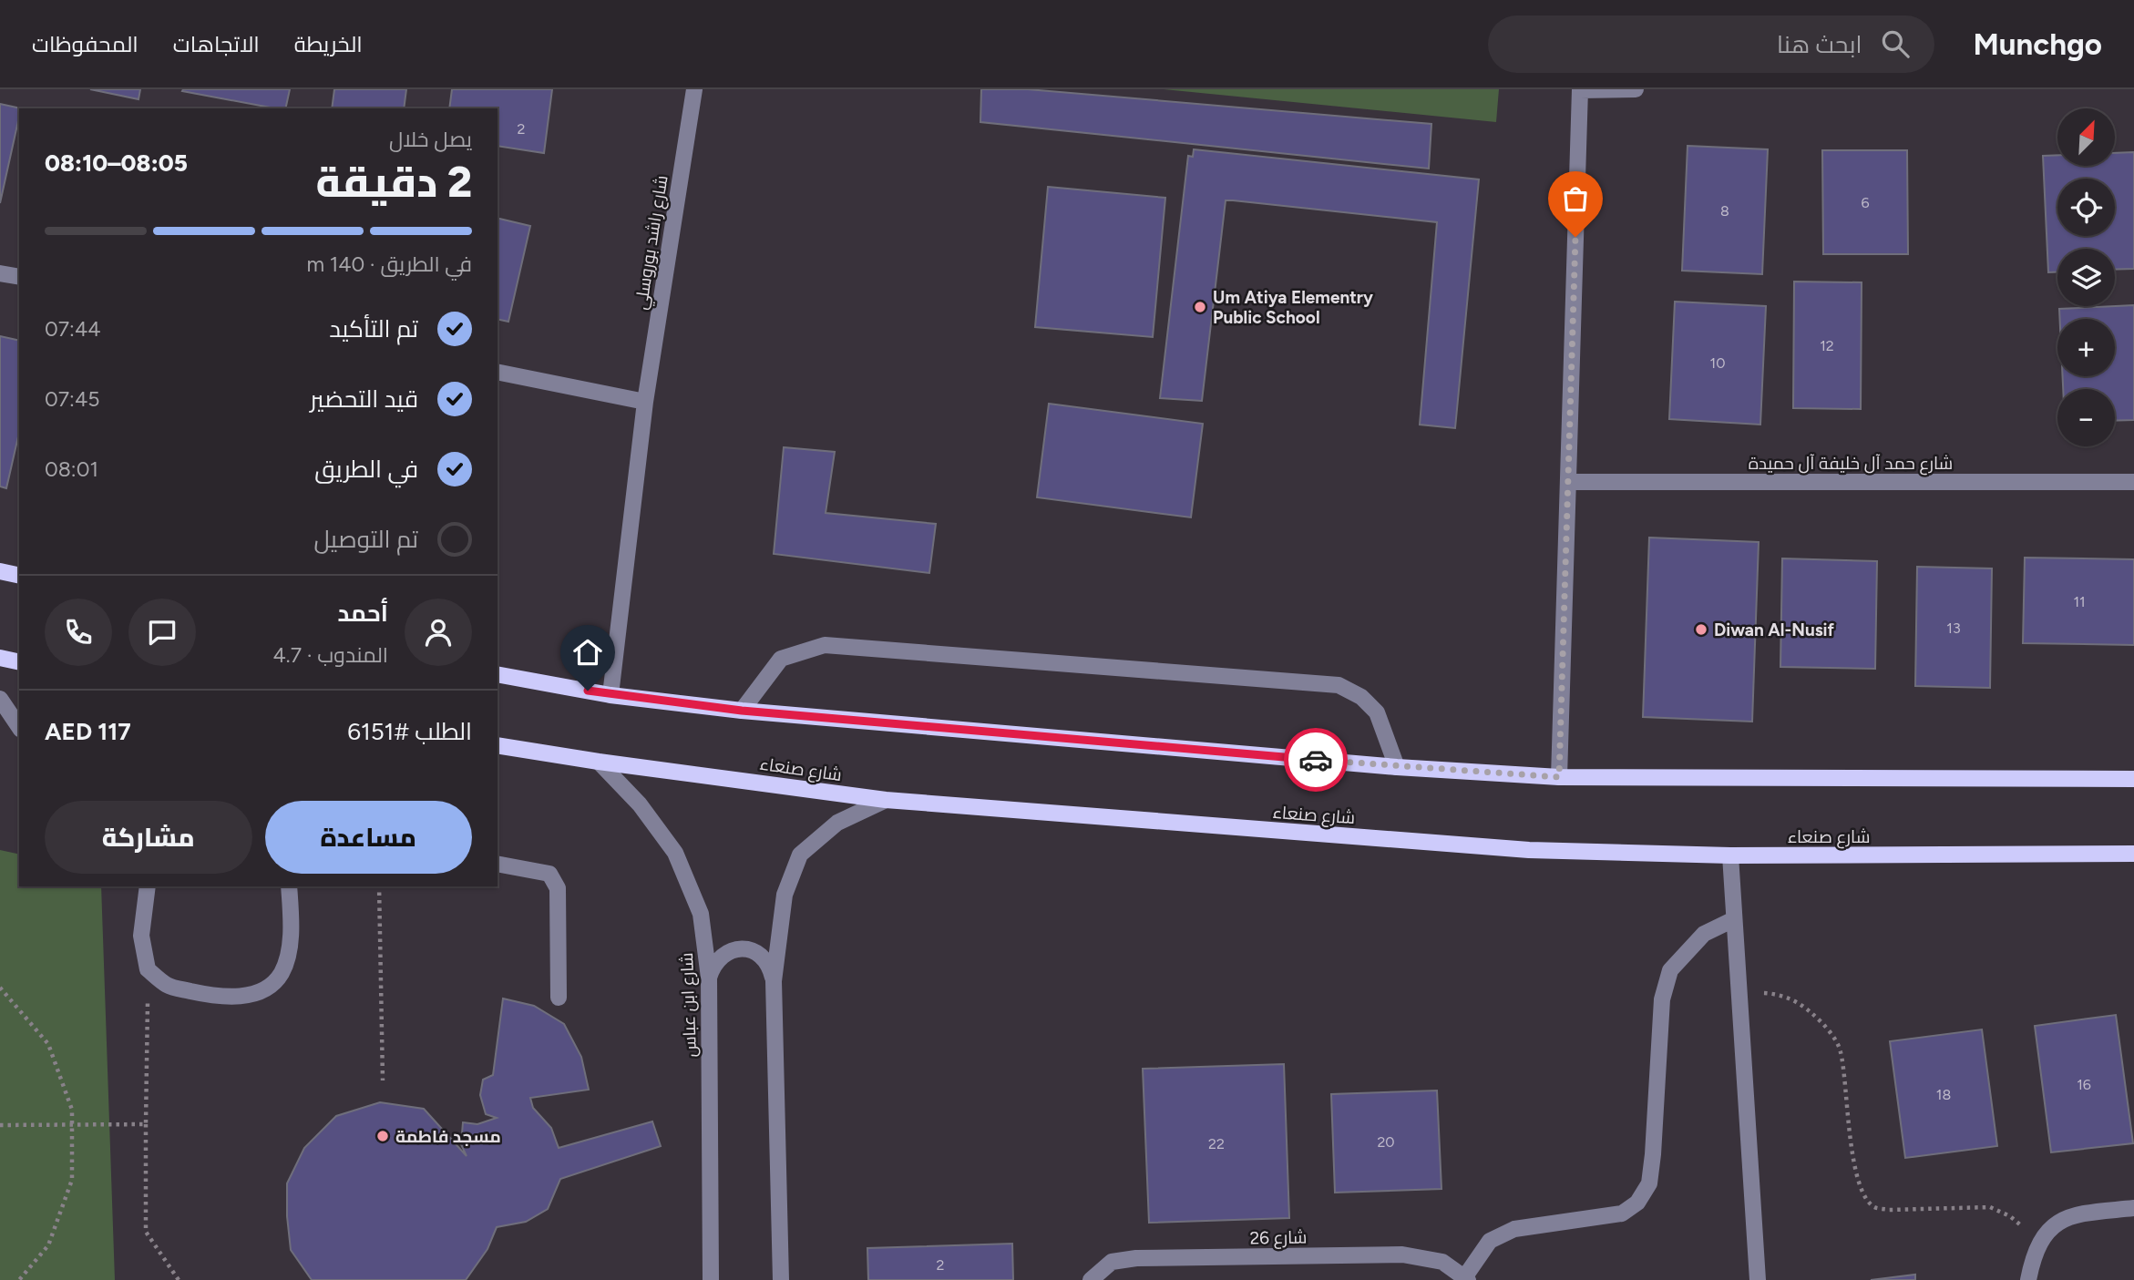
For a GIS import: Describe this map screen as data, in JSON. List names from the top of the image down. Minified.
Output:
{"streets":{"main road":["شارع صنعاء"],"street":["شارع راشد بوروسلي","شارع حمد آل خليفة آل حميدة","شارع ابن عباس","شارع 26"]},"crossings":[["شارع صنعاء","شارع ابن عباس"]],"places":["Um Atiya Elementry Public School","Diwan Al-Nusif","مسجد فاطمة"],"house_numbers":["2","6","8","12","10","11","13","16","18","20","22","2"],"north":"top right","page":{"header":"Munchgo","search":"ابحث هنا","nav":["الخريطة","الاتجاهات","المحفوظات"],"map_buttons":["+","−"],"heading":["2 دقيقة","يصل خلال","08:05–08:10"],"panel":["أحمد","المندوب · 4.7","الطلب #6151","AED 117"],"bar":"في الطريق · 140 m","list":[["تم التأكيد","07:44"],["قيد التحضير","07:45"],["في الطريق","08:01"],"تم التوصيل"],"buttons":["مساعدة","مشاركة"]}}
